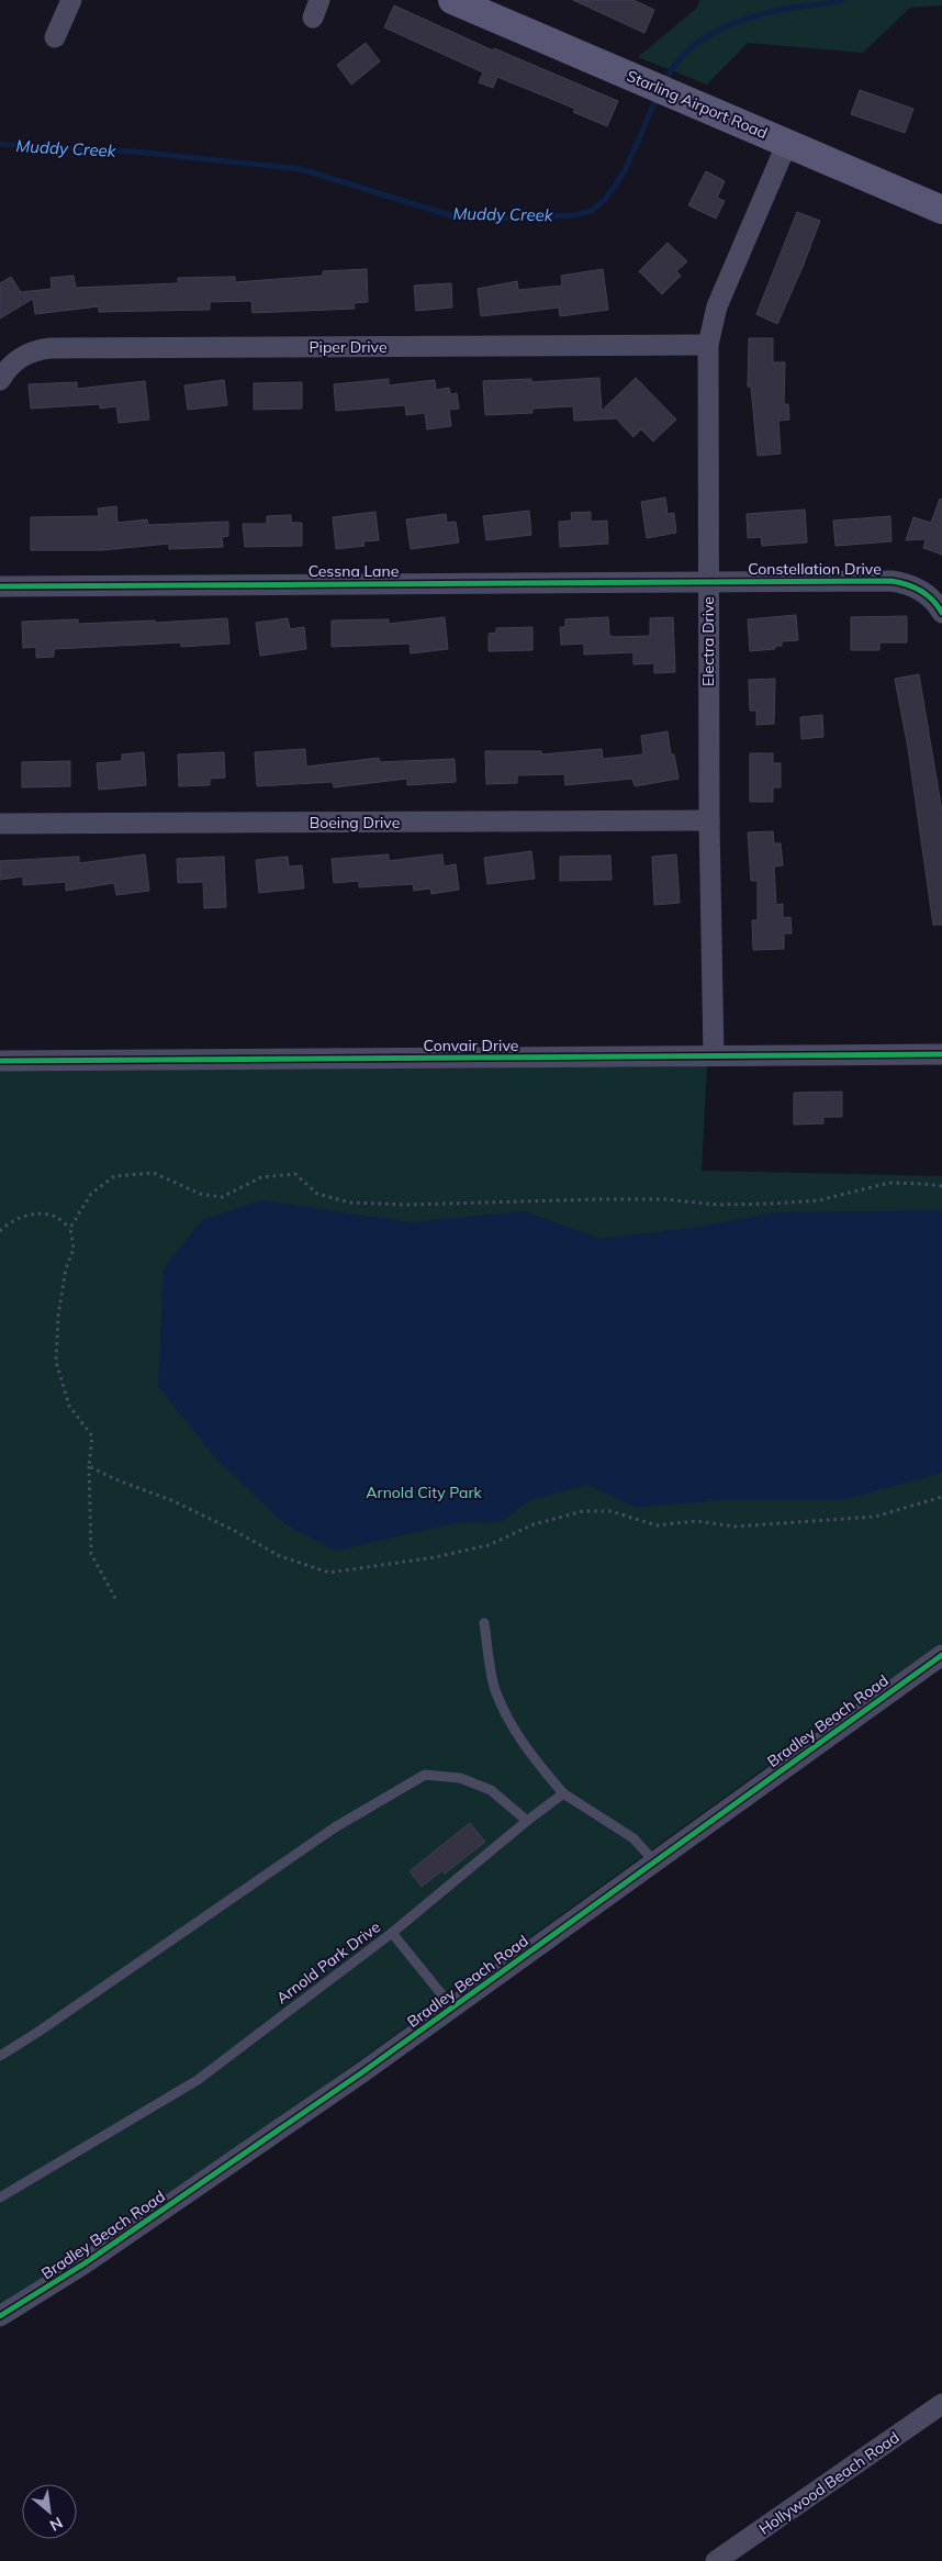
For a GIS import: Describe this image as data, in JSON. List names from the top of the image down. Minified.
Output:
{"streets":{"street":["Starling Airport Road","Piper Drive","Constellation Drive","Cessna Lane","Electra Drive","Boeing Drive","Convair Drive","Bradley Beach Road","Hollywood Beach Road"],"lane":["Arnold Park Drive"]},"crossings":[["Starling Airport Road","Electra Drive"],["Piper Drive","Electra Drive"],["Constellation Drive","Cessna Lane"],["Constellation Drive","Electra Drive"],["Cessna Lane","Electra Drive"],["Electra Drive","Boeing Drive"],["Electra Drive","Convair Drive"]],"water":["Muddy Creek"],"parks":["Arnold City Park"],"north":"bottom right"}
